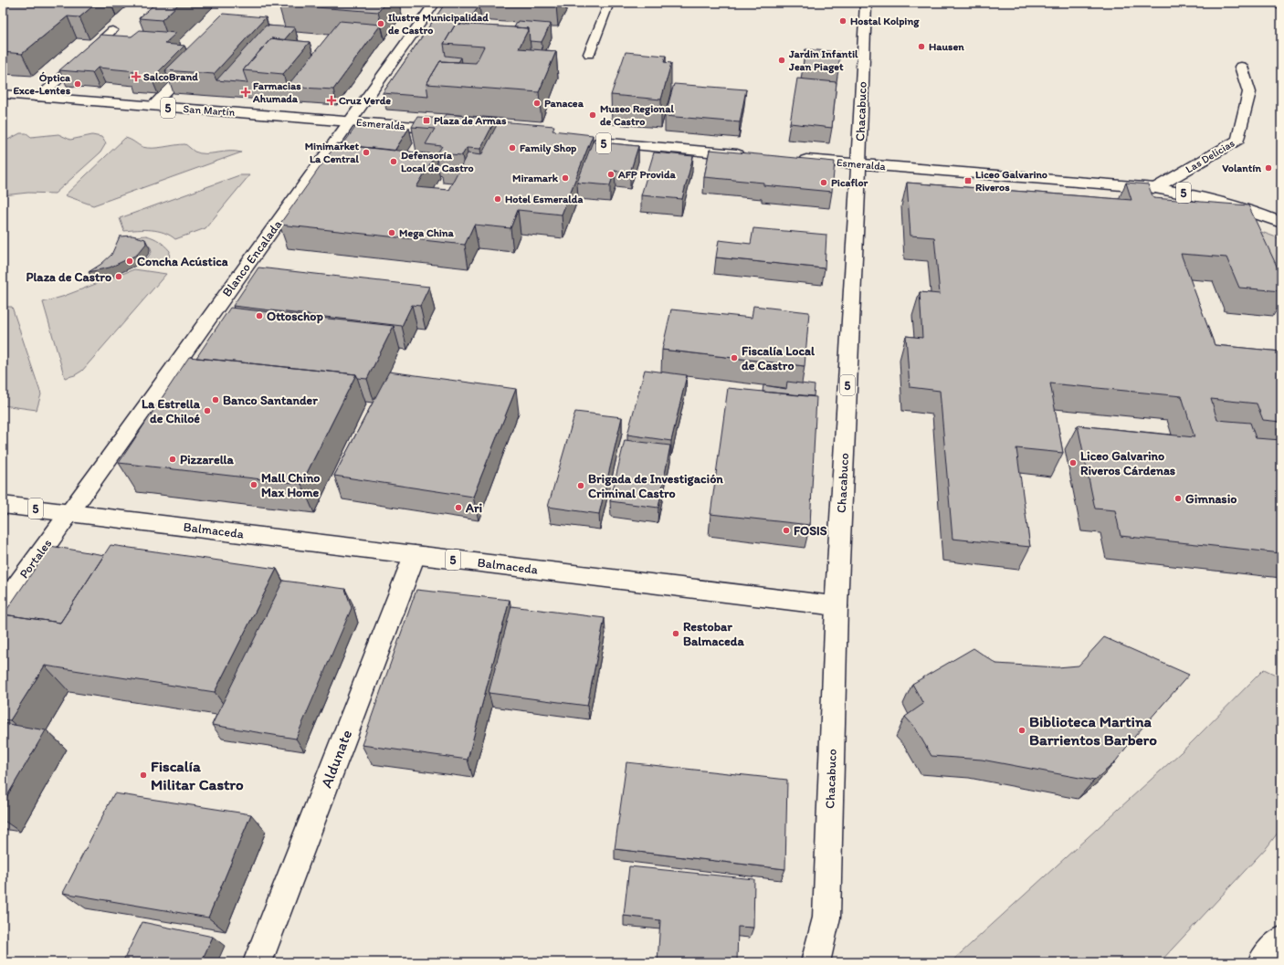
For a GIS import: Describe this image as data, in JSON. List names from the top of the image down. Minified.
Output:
{"streets":{"main road":["5","San Martín","Chacabuco","Esmeralda","Las Delicias","Blanco Encalada","Balmaceda","Portales","Aldunate"]},"crossings":[["5","Blanco Encalada"],["5","Balmaceda"],["5","Portales"],["San Martín","Esmeralda"],["San Martín","Blanco Encalada"],["Chacabuco","Esmeralda"],["Chacabuco","Balmaceda"],["Esmeralda","Las Delicias"],["Esmeralda","Blanco Encalada"],["Blanco Encalada","Balmaceda"],["Blanco Encalada","Portales"],["Balmaceda","Portales"],["Balmaceda","Aldunate"]],"places":{"other":["Hostal Kolping","Ilustre Municipalidad de Castro","Hausen","Jardin Infantil Jean Piaget","Óptica Exce-Lentes","Panacea","Museo Regional de Castro","Family Shop","Minimarket La Central","Defensoría Local de Castro","Volantín","AFP Provida","Miramark","Picaflor","Hotel Esmeralda","Mega China","Concha Acústica","Plaza de Castro","Ottoschop","Fiscalía Local de Castro","Banco Santander","La Estrella de Chiloé","Pizzarella","Liceo Galvarino Riveros Cárdenas","Mall Chino Max Home","Brigada de Investigación Criminal Castro","Gimnasio","Ari","FOSIS","Restobar Balmaceda","Biblioteca Martina Barrientos Barbero","Fiscalía Militar Castro"],"health":["SalcoBrand","Farmacias Ahumada","Cruz Verde"],"transit":["Plaza de Armas","Liceo Galvarino Riveros"]}}
